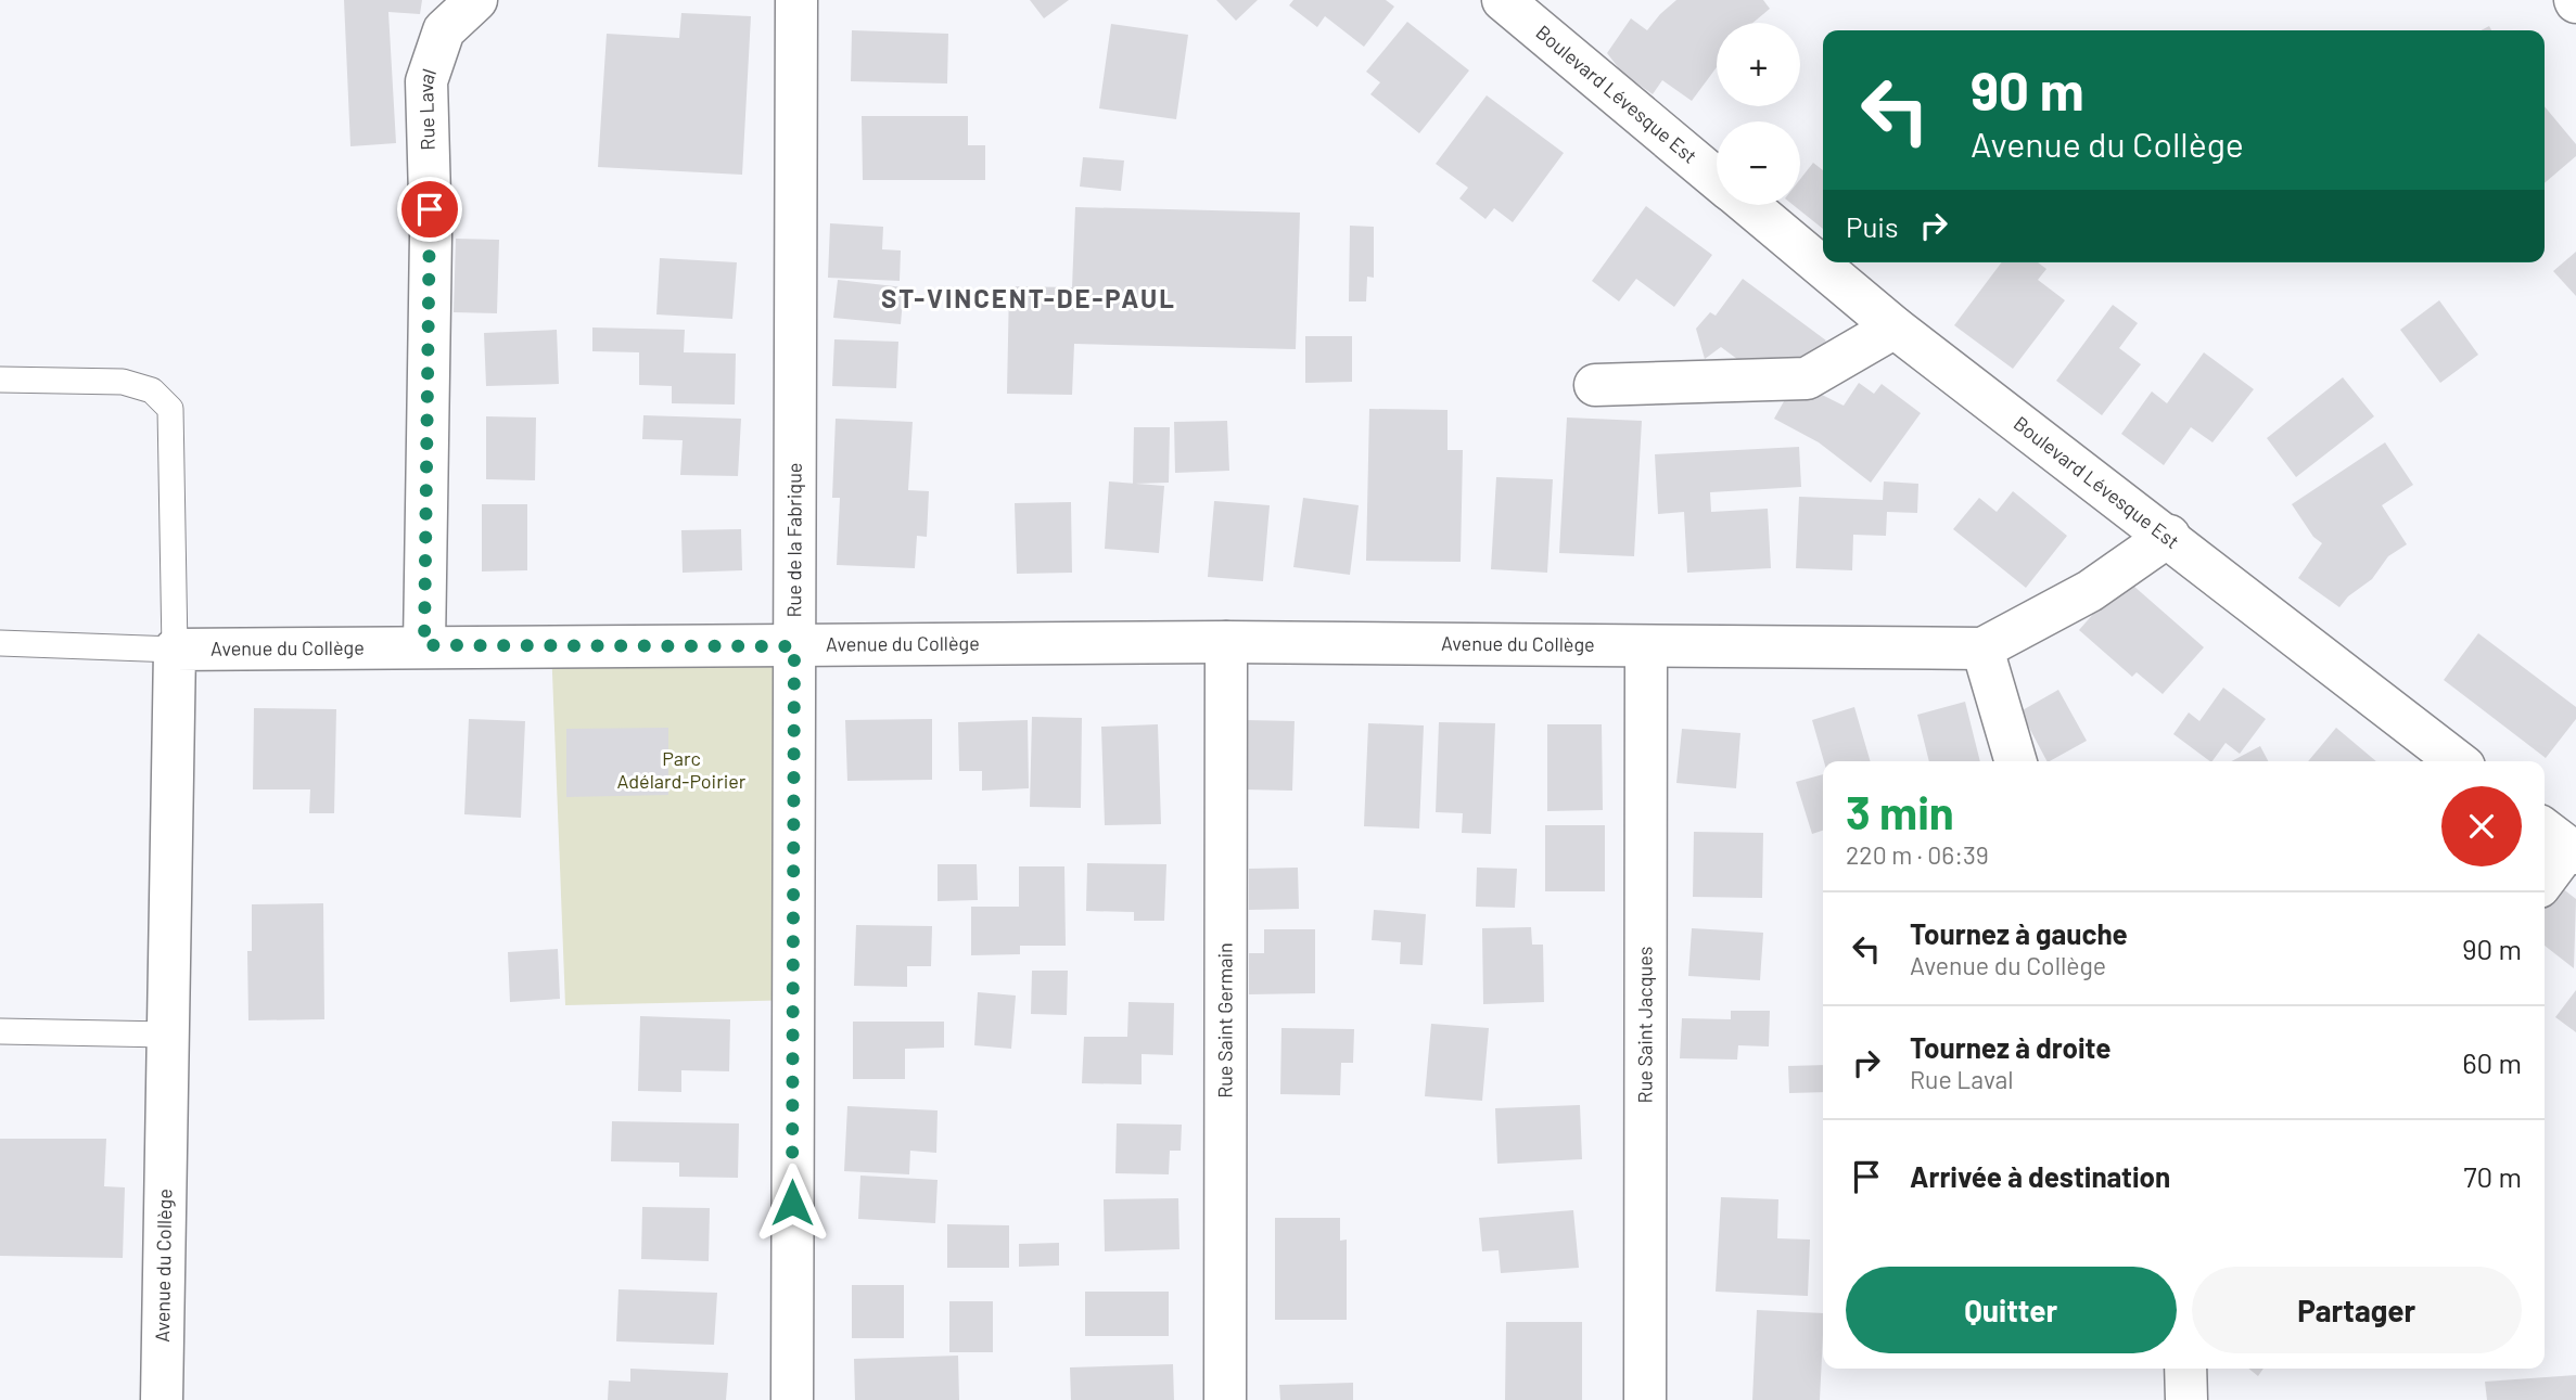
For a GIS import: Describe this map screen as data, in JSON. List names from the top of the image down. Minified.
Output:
{"streets":{"street":["Boulevard Lévesque Est","Rue Laval","Rue de la Fabrique","Avenue du Collège","Rue Saint Germain","Rue Saint Jacques"]},"crossings":[["Boulevard Lévesque Est","Avenue du Collège"],["Rue Laval","Avenue du Collège"],["Rue de la Fabrique","Avenue du Collège"],["Avenue du Collège","Rue Saint Germain"],["Avenue du Collège","Rue Saint Jacques"]],"districts":["ST-VINCENT-DE-PAUL"],"parks":["Parc Adélard-Poirier"],"page":{"map_buttons":["+","−"],"turn":["90 m","Avenue du Collège"],"then":"Puis","heading":["3 min","220 m · 06:39"],"list":[{"name":"Tournez à gauche","note":"Avenue du Collège","value":"90 m"},{"name":"Tournez à droite","note":"Rue Laval","value":"60 m"},{"name":"Arrivée à destination","value":"70 m"}],"buttons":["Quitter","Partager"]}}
